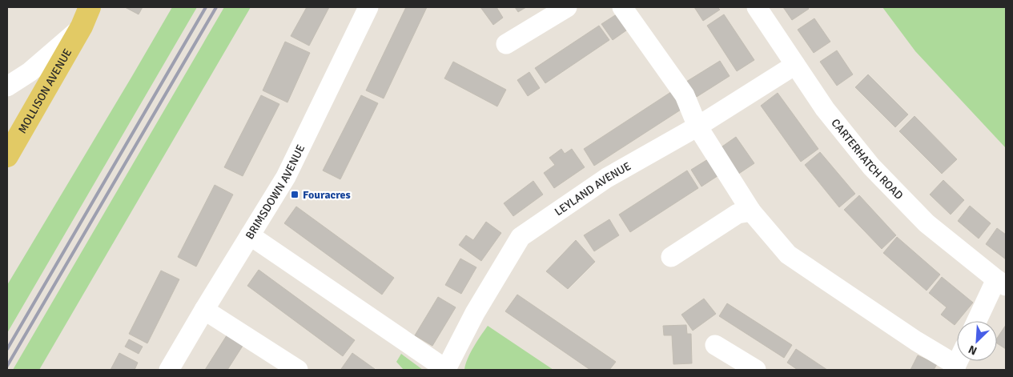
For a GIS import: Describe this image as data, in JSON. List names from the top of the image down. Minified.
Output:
{"streets":{"main road":["MOLLISON AVENUE"],"street":["CARTERHATCH ROAD","LEYLAND AVENUE","BRIMSDOWN AVENUE"]},"crossings":[["CARTERHATCH ROAD","LEYLAND AVENUE"]],"places":{"transit":["Fouracres"]},"north":"bottom left"}
